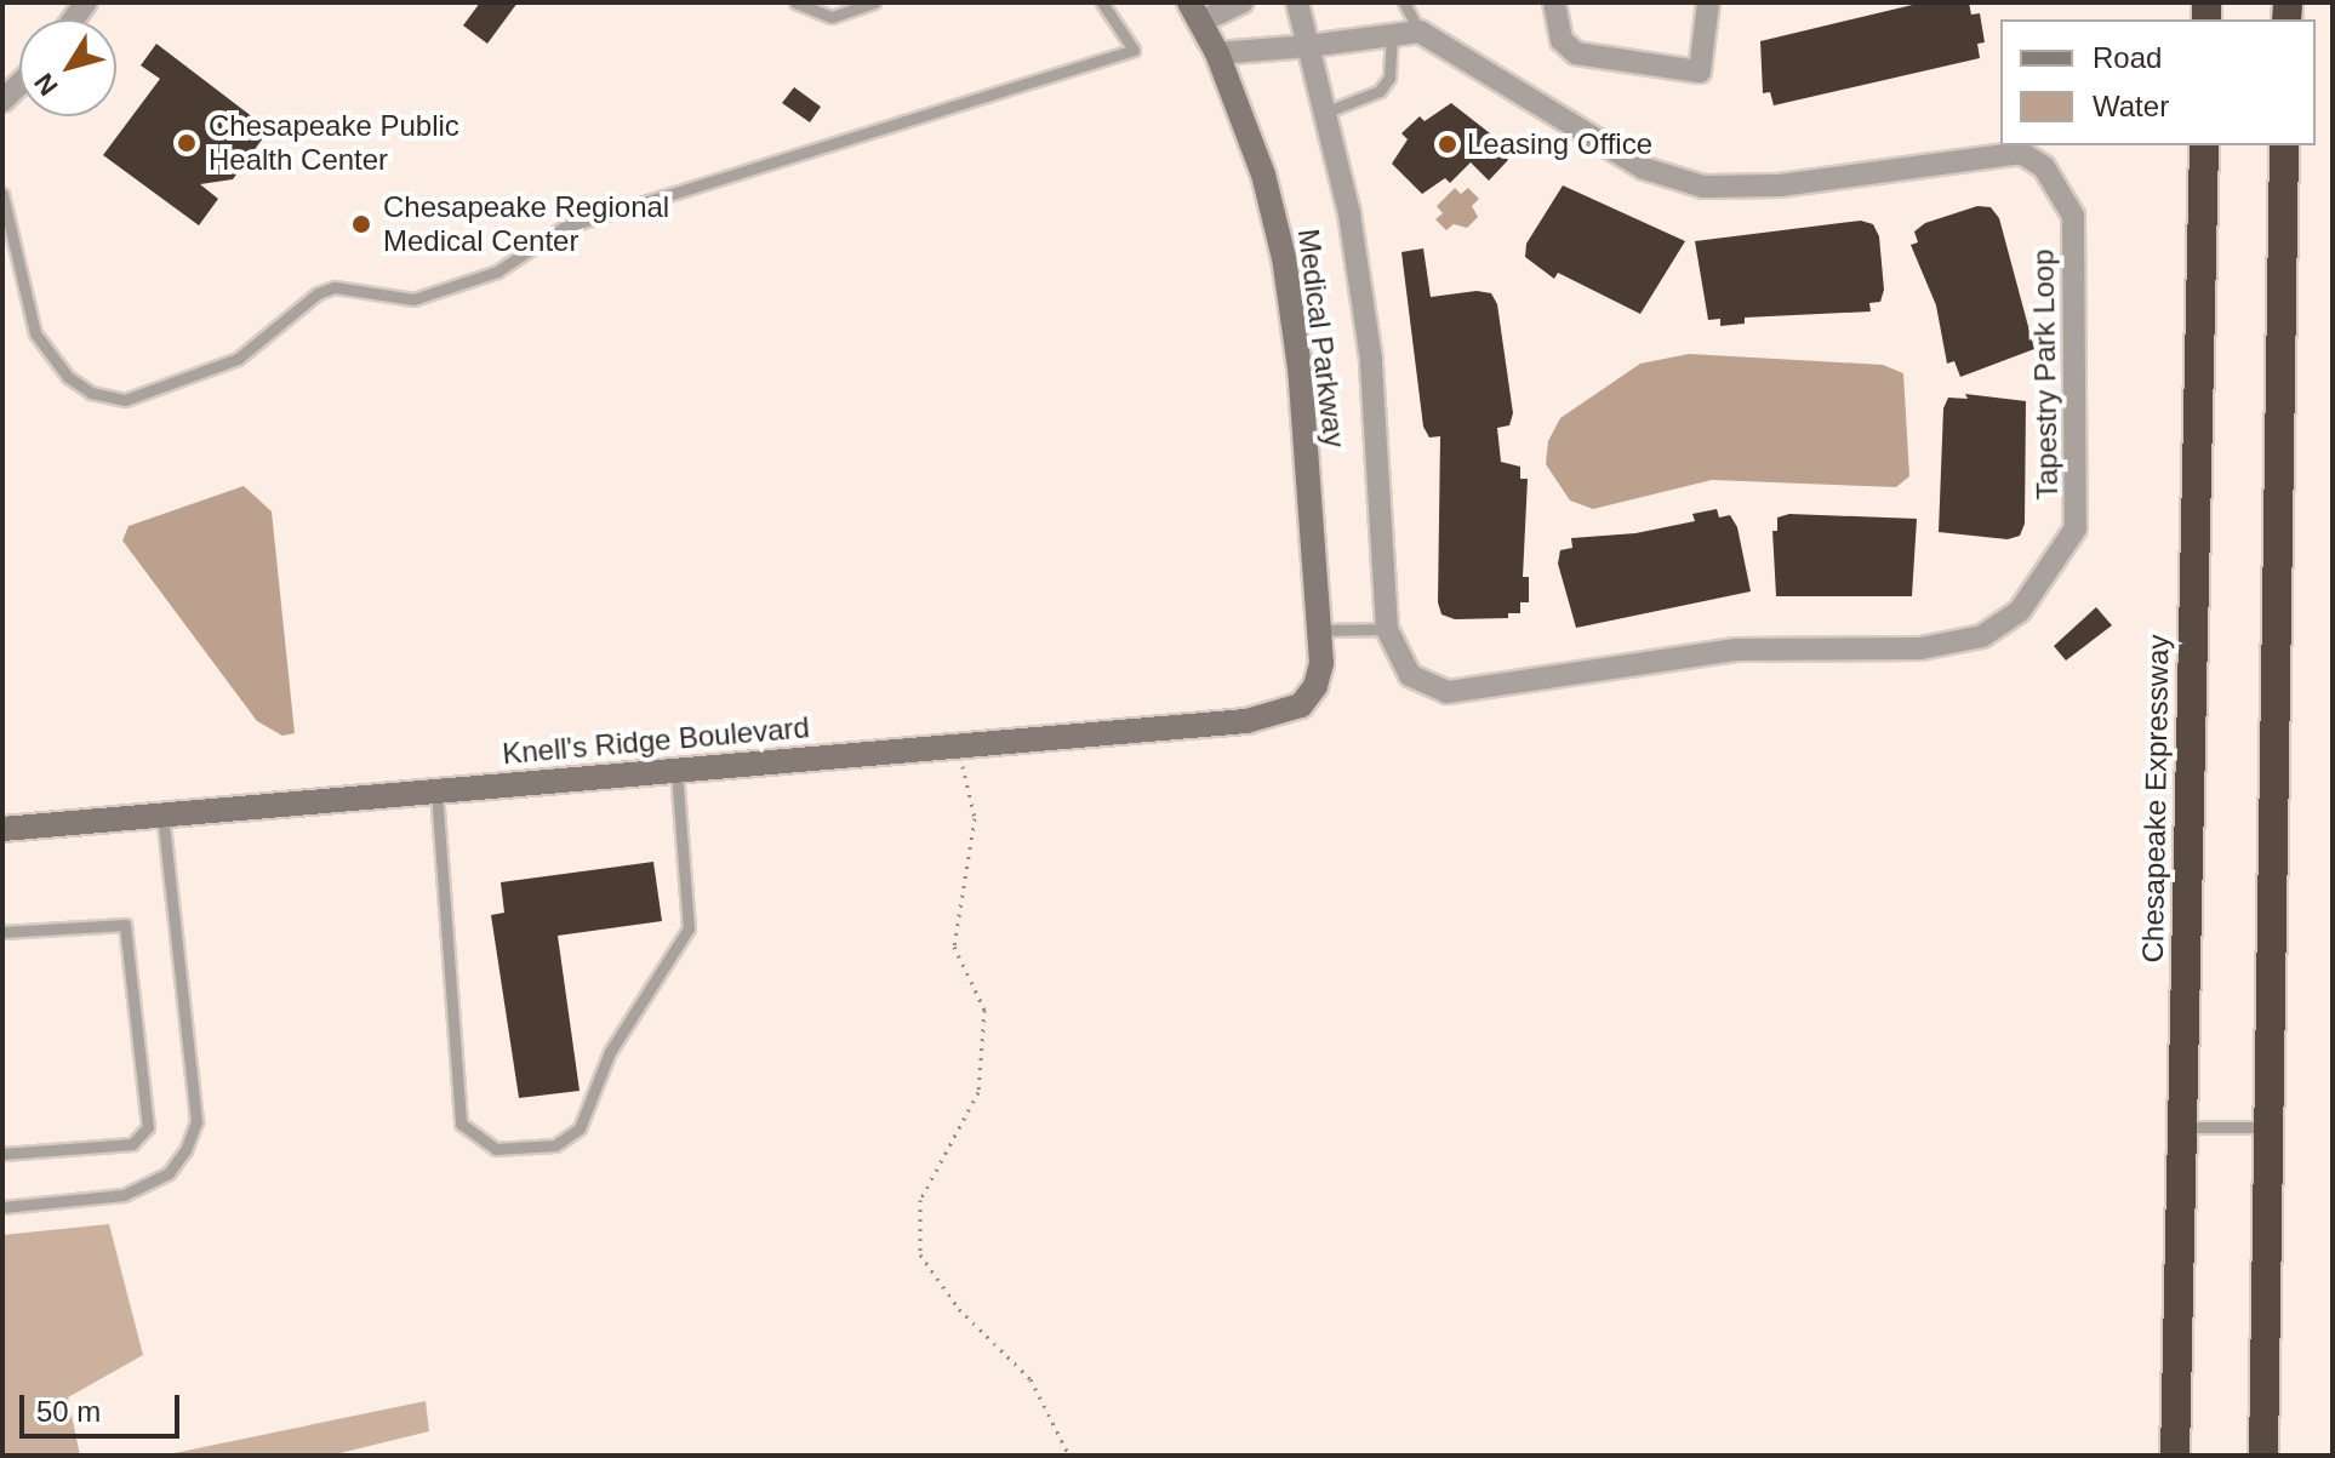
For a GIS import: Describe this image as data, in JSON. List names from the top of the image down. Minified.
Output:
{"streets":{"highway":["Chesapeake Expressway"],"street":["Medical Parkway","Tapestry Park Loop","Knell's Ridge Boulevard"]},"crossings":[["Medical Parkway","Knell's Ridge Boulevard"]],"places":["Chesapeake Public Health Center","Leasing Office","Chesapeake Regional Medical Center"],"legend":["Road","Water"],"scale_bar":"50 m","north":"bottom left"}
